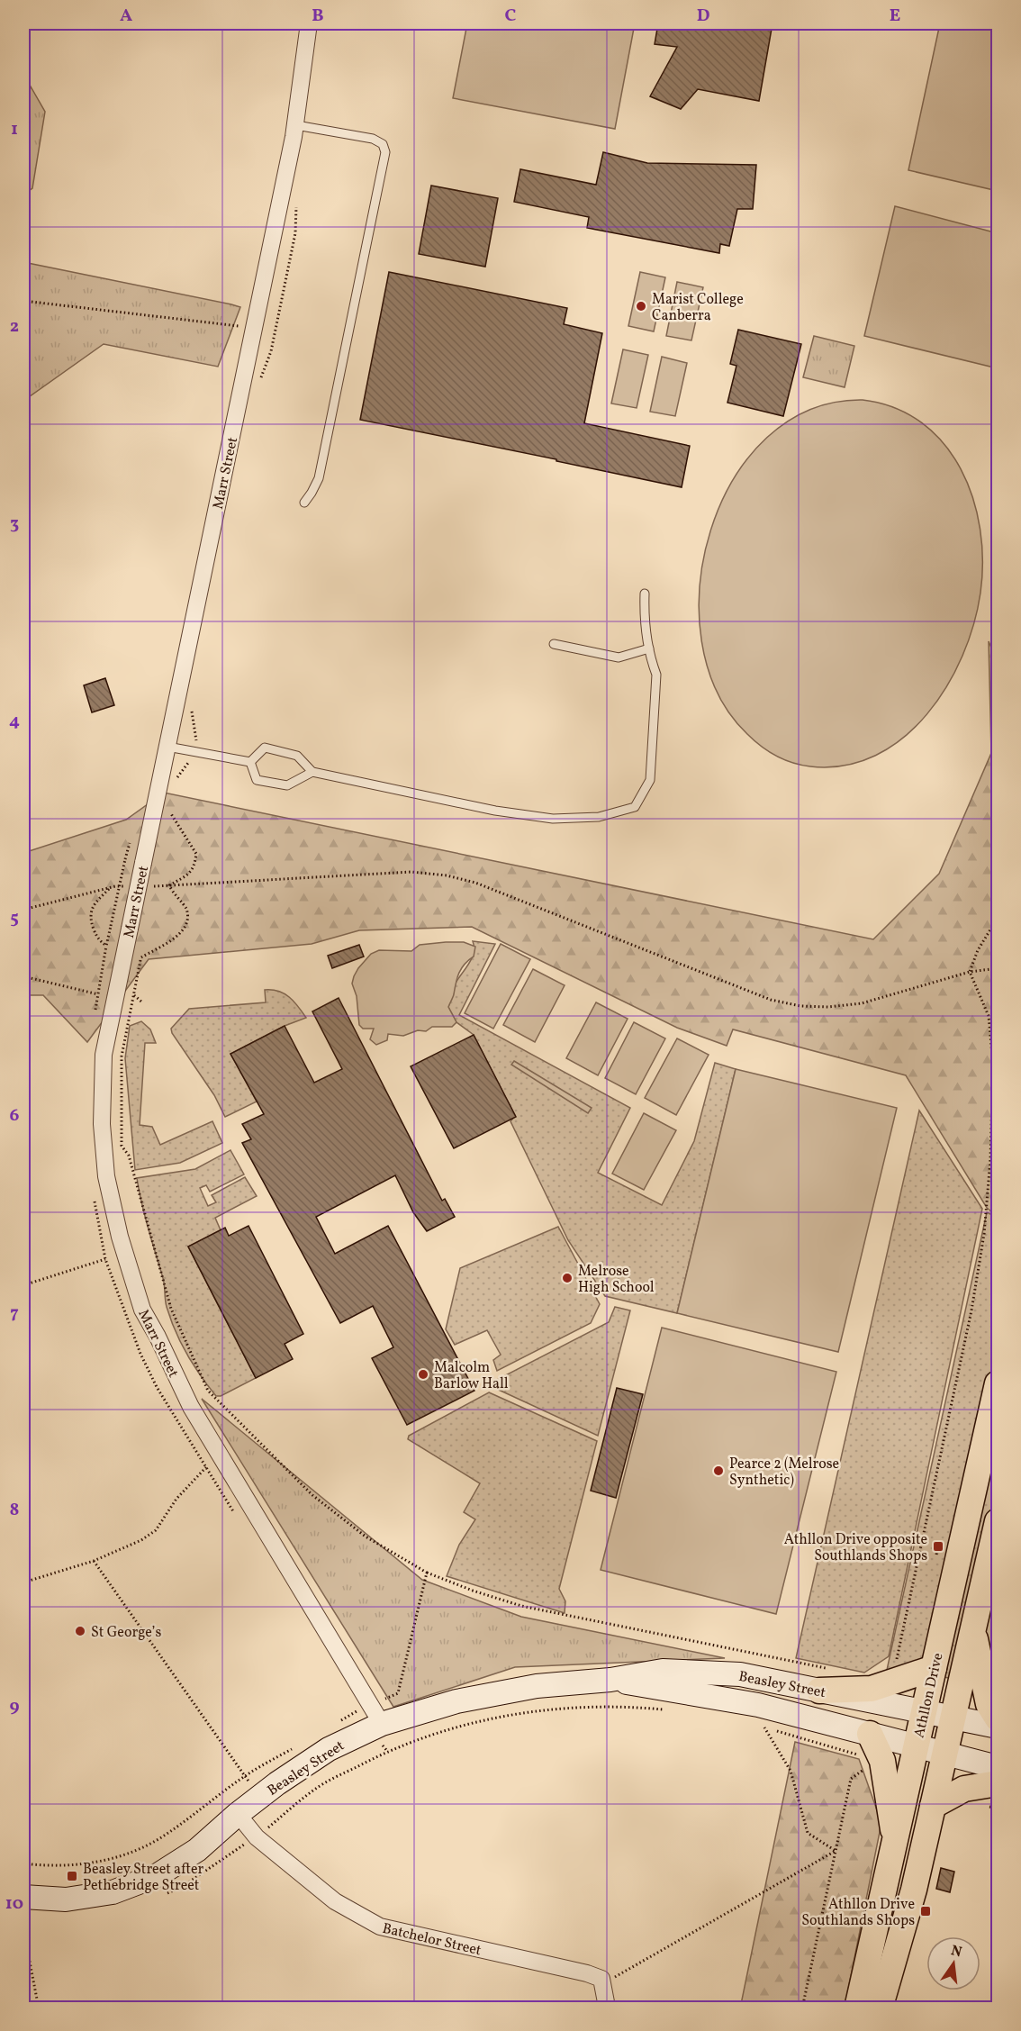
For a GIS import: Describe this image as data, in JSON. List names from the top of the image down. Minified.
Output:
{"streets":{"main road":["Beasley Street","Athllon Drive"],"street":["Marr Street","Batchelor Street"]},"crossings":[["Marr Street","Beasley Street"],["Beasley Street","Athllon Drive"],["Beasley Street","Batchelor Street"]],"places":{"other":["Marist College Canberra","Melrose High School","Malcolm Barlow Hall","Pearce 2 (Melrose Synthetic)","St George’s"],"transit":["Athllon Drive opposite Southlands Shops","Beasley Street after Pethebridge Street","Athllon Drive Southlands Shops"]},"north":"top","grid":{"columns":["A","B","C","D","E"],"rows":["1","2","3","4","5","6","7","8","9","10"]}}
